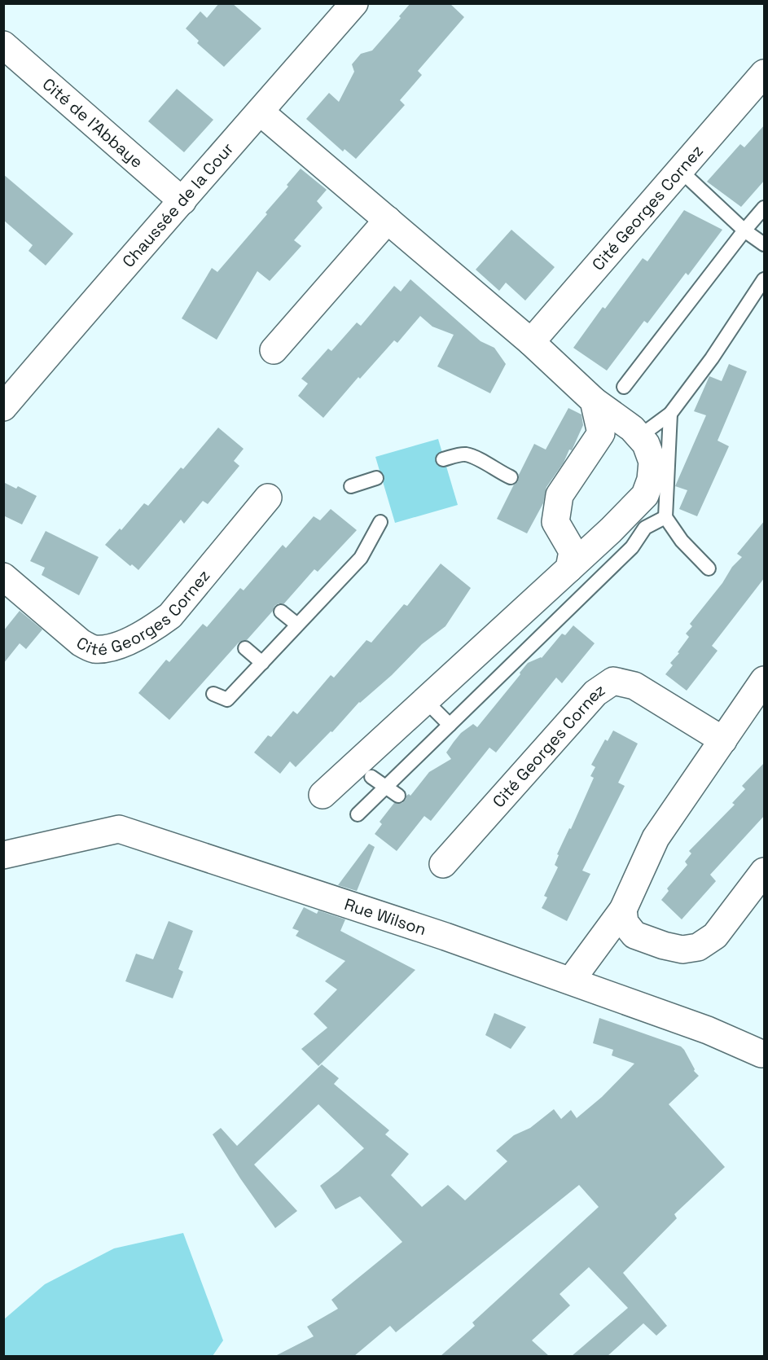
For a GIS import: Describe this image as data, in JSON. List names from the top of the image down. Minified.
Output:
{"streets":{"street":["Cité de l'Abbaye","Chaussée de la Cour","Cité Georges Cornez","Rue Wilson"]},"crossings":[["Cité de l'Abbaye","Chaussée de la Cour"]]}
